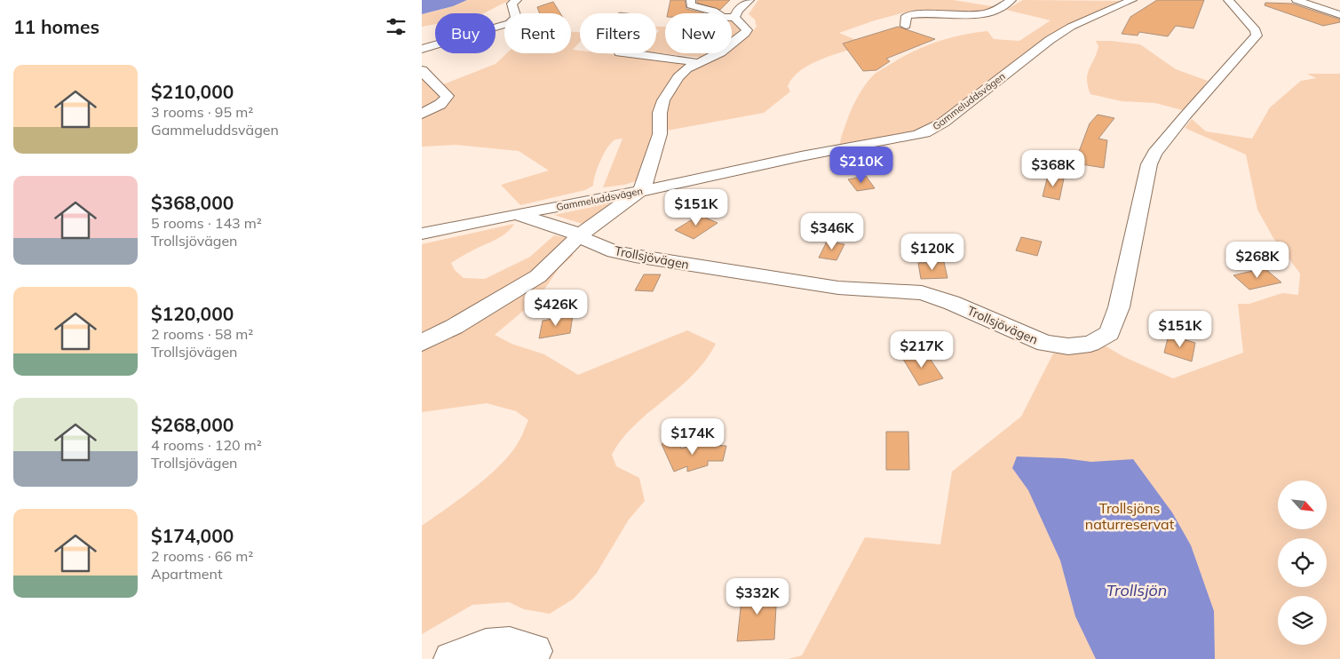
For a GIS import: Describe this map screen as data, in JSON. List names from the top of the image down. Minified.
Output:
{"streets":{"street":["Gammeluddsvägen","Trollsjövägen"]},"crossings":[["Gammeluddsvägen","Trollsjövägen"]],"water":["Trollsjön"],"parks":["Trollsjöns naturreservat"],"north":"bottom right","page":{"heading":"11 homes","chip":["Buy","Rent","Filters","New"],"list":[{"name":"$210,000","note":"3 rooms · 95 m² · Gammeluddsvägen"},{"name":"$368,000","note":"5 rooms · 143 m² · Trollsjövägen"},{"name":"$120,000","note":"2 rooms · 58 m² · Trollsjövägen"},{"name":"$268,000","note":"4 rooms · 120 m² · Trollsjövägen"},{"name":"$174,000","note":"2 rooms · 66 m² · Apartment"}],"price":["$210K","$368K","$151K","$346K","$120K","$268K","$426K","$151K","$217K","$174K","$332K"]}}
